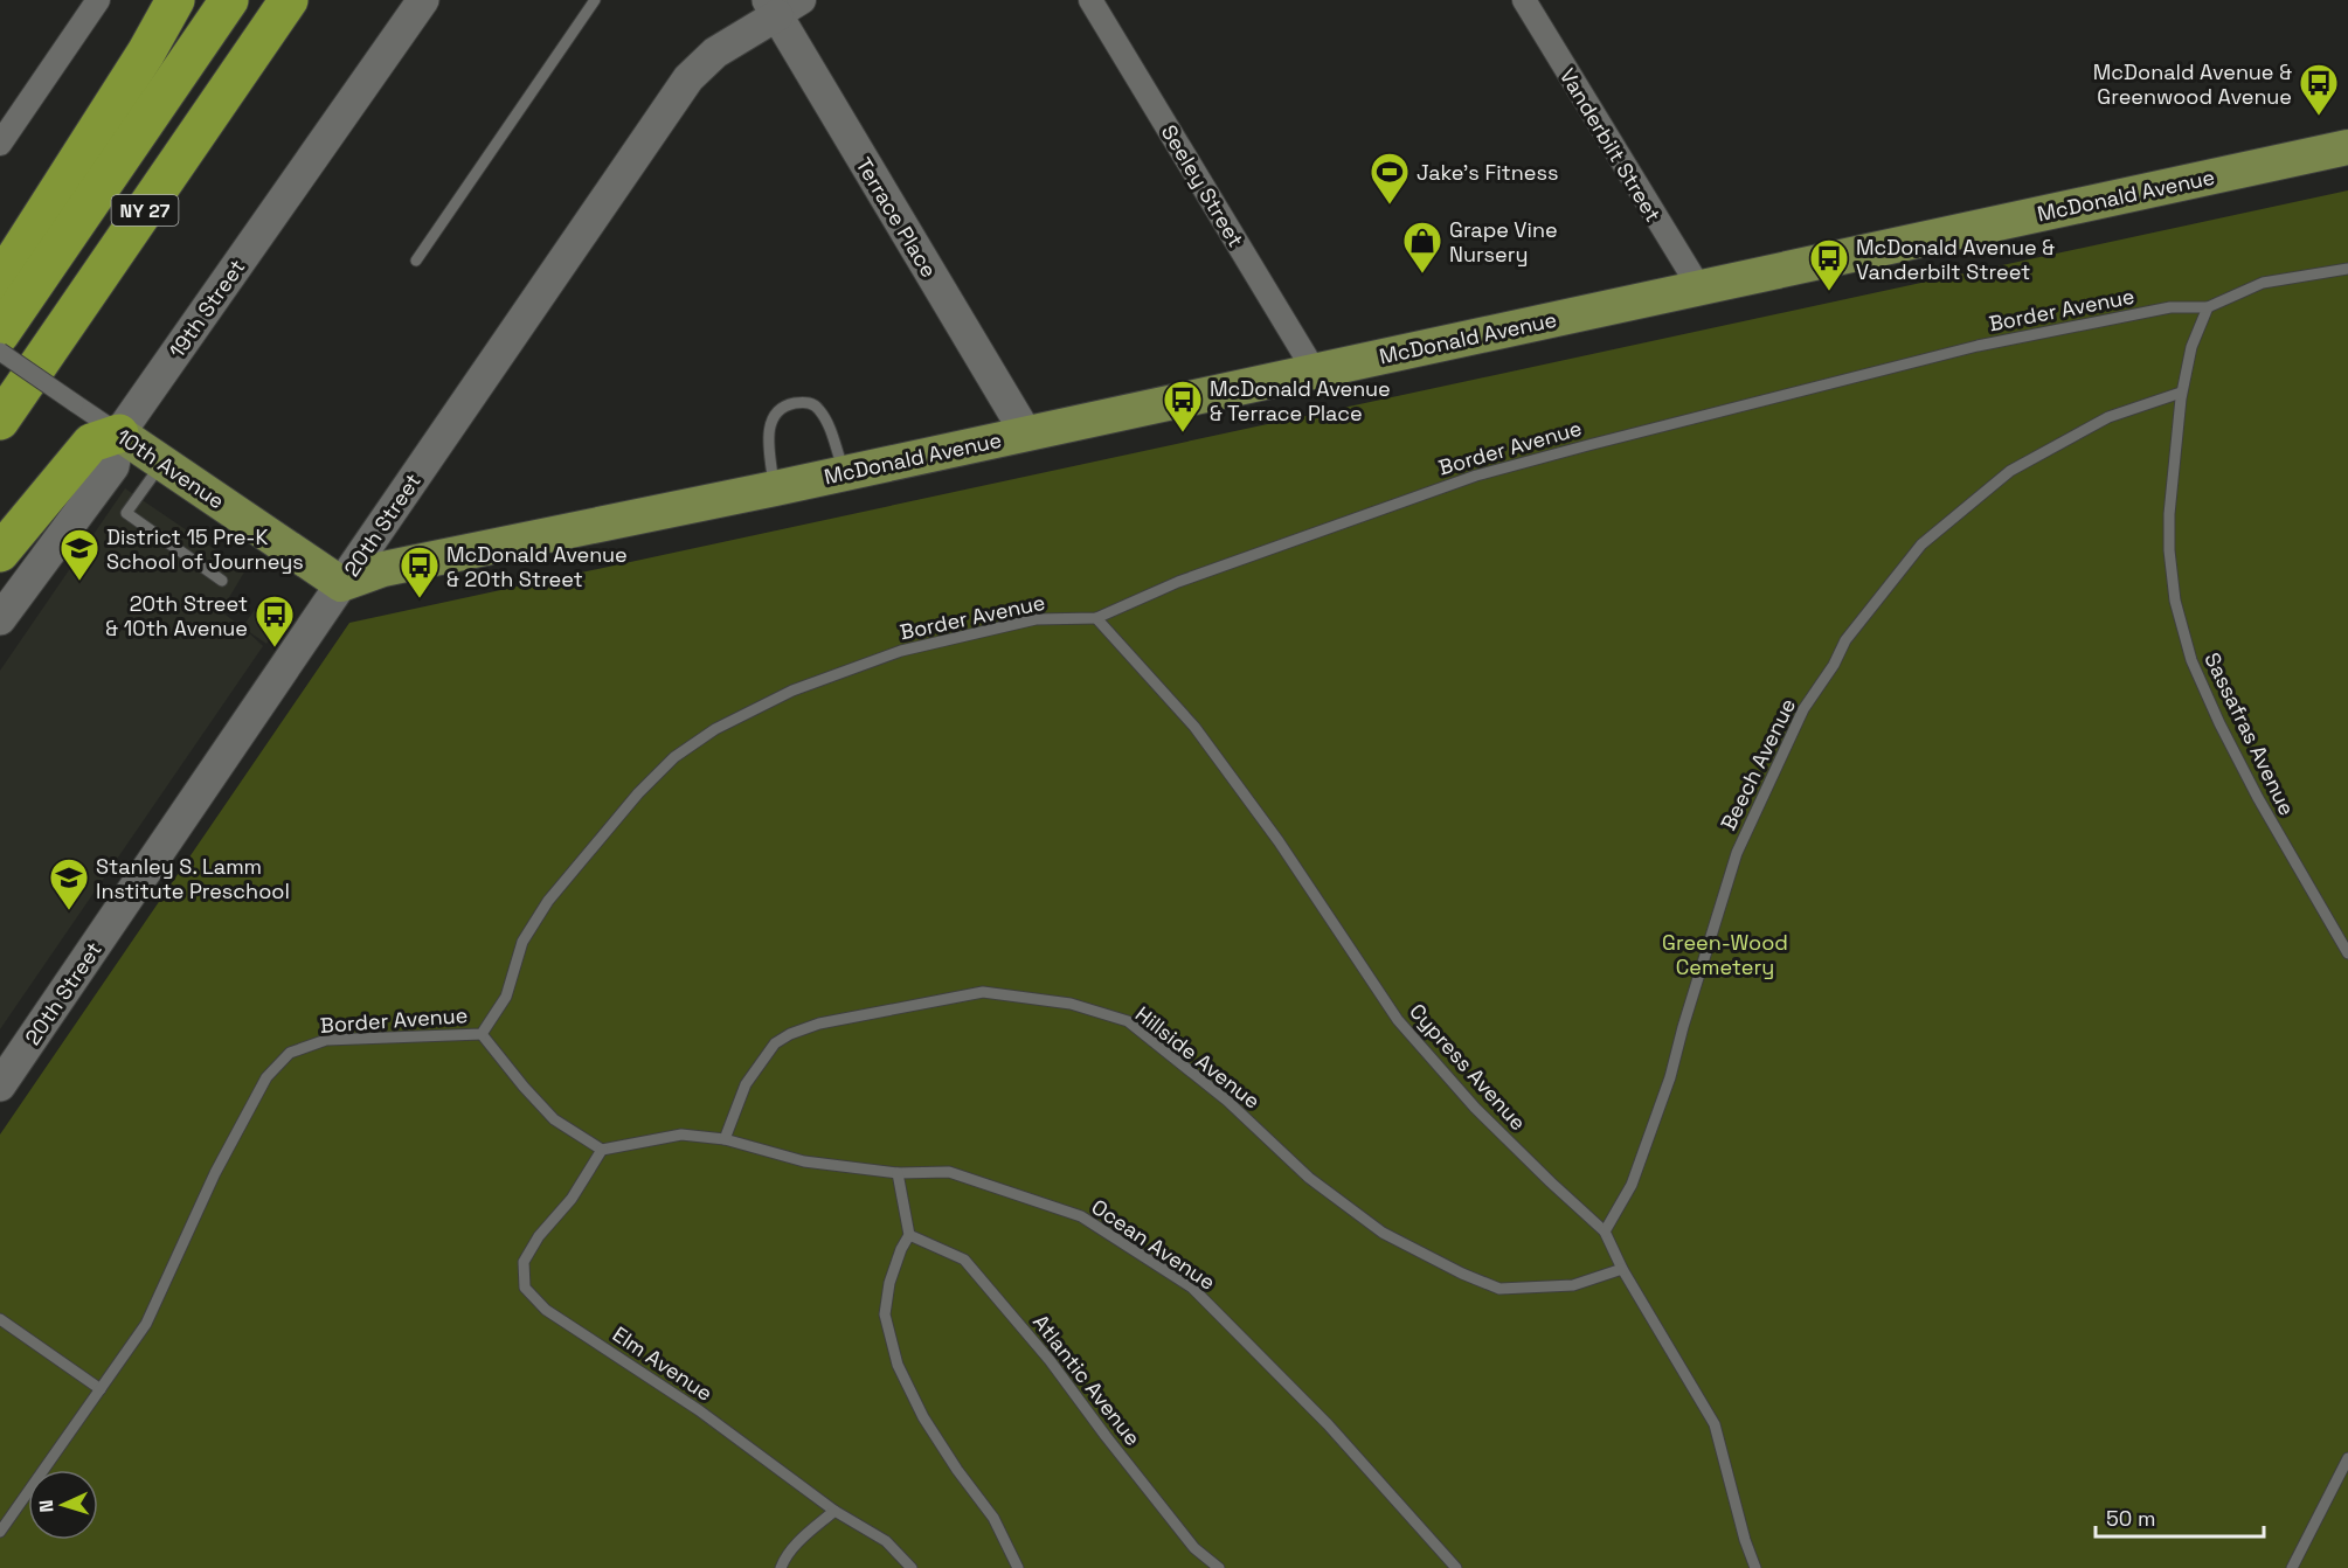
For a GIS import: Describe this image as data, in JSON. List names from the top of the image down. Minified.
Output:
{"streets":{"highway":["NY 27"],"main road":["McDonald Avenue","Terrace Place","19th Street","10th Avenue","20th Street"],"street":["Vanderbilt Street","Seeley Street"],"lane":["Border Avenue","Sassafras Avenue","Beech Avenue","Hillside Avenue","Cypress Avenue","Ocean Avenue","Elm Avenue","Atlantic Avenue"]},"crossings":[["Vanderbilt Street","McDonald Avenue"],["Seeley Street","McDonald Avenue"],["McDonald Avenue","Terrace Place"],["McDonald Avenue","10th Avenue"],["McDonald Avenue","20th Street"],["Terrace Place","20th Street"],["19th Street","10th Avenue"],["Border Avenue","Sassafras Avenue"],["Border Avenue","Cypress Avenue"],["10th Avenue","20th Street"],["Sassafras Avenue","Beech Avenue"],["Beech Avenue","Cypress Avenue"],["Hillside Avenue","Cypress Avenue"],["Hillside Avenue","Ocean Avenue"],["Ocean Avenue","Elm Avenue"]],"parks":["Green-Wood Cemetery"],"places":{"bus stop":["McDonald Avenue & Greenwood Avenue","McDonald Avenue & Vanderbilt Street","McDonald Avenue & Terrace Place","McDonald Avenue & 20th Street","20th Street & 10th Avenue"],"sports":["Jake's Fitness"],"shop":["Grape Vine Nursery"],"school or university":["District 15 Pre-K School of Journeys","Stanley S. Lamm Institute Preschool"]},"scale_bar":"50 m","north":"left"}
